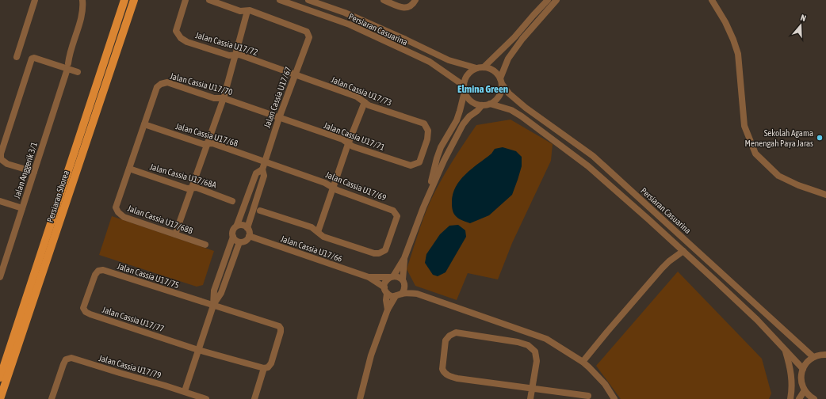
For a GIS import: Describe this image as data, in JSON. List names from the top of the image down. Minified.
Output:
{"streets":{"main road":["Persiaran Shorea"],"street":["Persiaran Casuarina","Jalan Cassia U17/72","Jalan Cassia U17/70","Jalan Cassia U17/73","Jalan Cassia U17/67","Jalan Cassia U17/68","Jalan Cassia U17/71","Jalan Anggerik 3/1","Jalan Cassia U17/68A","Jalan Cassia U17/69","Jalan Cassia U17/68B","Jalan Cassia U17/66","Jalan Cassia U17/75","Jalan Cassia U17/77","Jalan Cassia U17/79"]},"crossings":[["Jalan Cassia U17/72","Jalan Cassia U17/73"],["Jalan Cassia U17/72","Jalan Cassia U17/67"],["Jalan Cassia U17/70","Jalan Cassia U17/67"],["Jalan Cassia U17/70","Jalan Cassia U17/68"],["Jalan Cassia U17/70","Jalan Cassia U17/71"],["Jalan Cassia U17/70","Jalan Cassia U17/68A"],["Jalan Cassia U17/70","Jalan Cassia U17/68B"],["Jalan Cassia U17/73","Jalan Cassia U17/67"],["Jalan Cassia U17/73","Jalan Cassia U17/71"],["Jalan Cassia U17/67","Jalan Cassia U17/68"],["Jalan Cassia U17/67","Jalan Cassia U17/71"],["Jalan Cassia U17/67","Jalan Cassia U17/69"],["Jalan Cassia U17/67","Jalan Cassia U17/66"],["Jalan Cassia U17/68","Jalan Cassia U17/69"],["Jalan Cassia U17/68A","Jalan Cassia U17/68B"],["Jalan Cassia U17/75","Jalan Cassia U17/77"]],"districts":["Elmina Green"],"places":["Sekolah Agama Menengah Paya Jaras"],"north":"top"}
